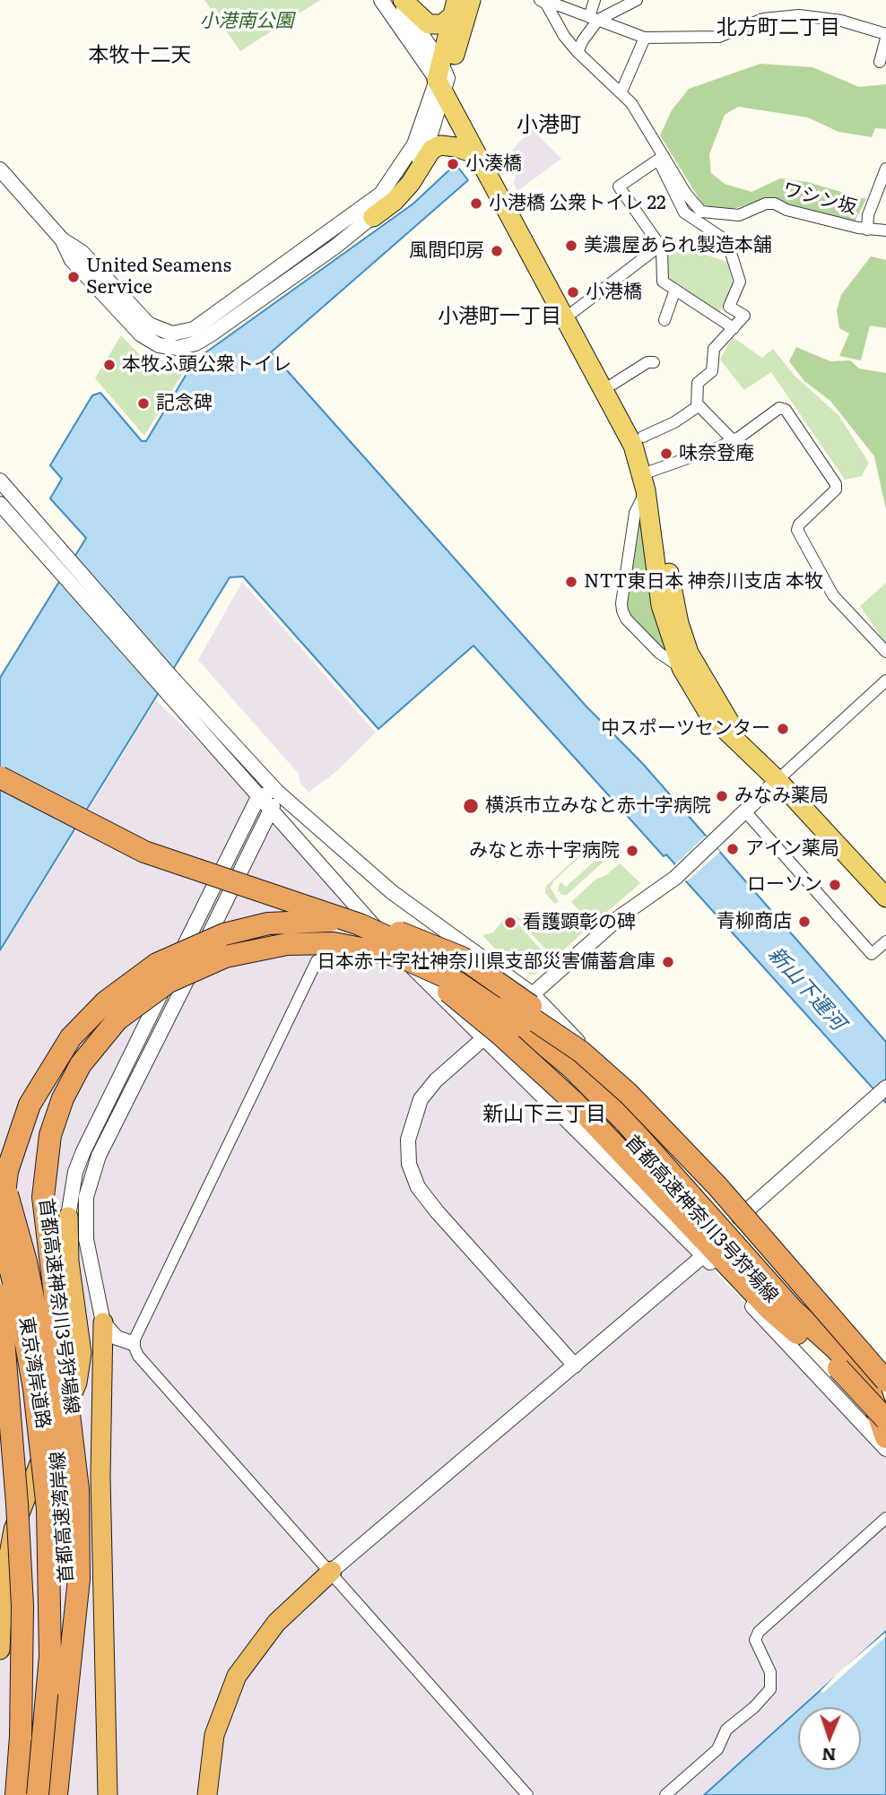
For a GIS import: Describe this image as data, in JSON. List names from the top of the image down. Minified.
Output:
{"streets":{"highway":["首都高速神奈川3号狩場線","東京湾岸道路","首都高速湾岸線"],"street":["ワシン坂"]},"crossings":[["首都高速神奈川3号狩場線","首都高速湾岸線"],["東京湾岸道路","首都高速湾岸線"]],"districts":["北方町二丁目","本牧十二天","小港町","小港町一丁目","新山下三丁目"],"water":["新山下運河"],"parks":["小港南公園"],"places":["小湊橋","小港橋 公衆トイレ 22","美濃屋あられ製造本舗","風間印房","United Seamens Service","小港橋","本牧ふ頭公衆トイレ","記念碑","味奈登庵","NTT東日本 神奈川支店 本牧","中スポーツセンター","みなみ薬局","横浜市立みなと赤十字病院","アイン薬局","みなと赤十字病院","ローソン","青柳商店","看護顕彰の碑","日本赤十字社神奈川県支部災害備蓄倉庫"],"north":"bottom"}
